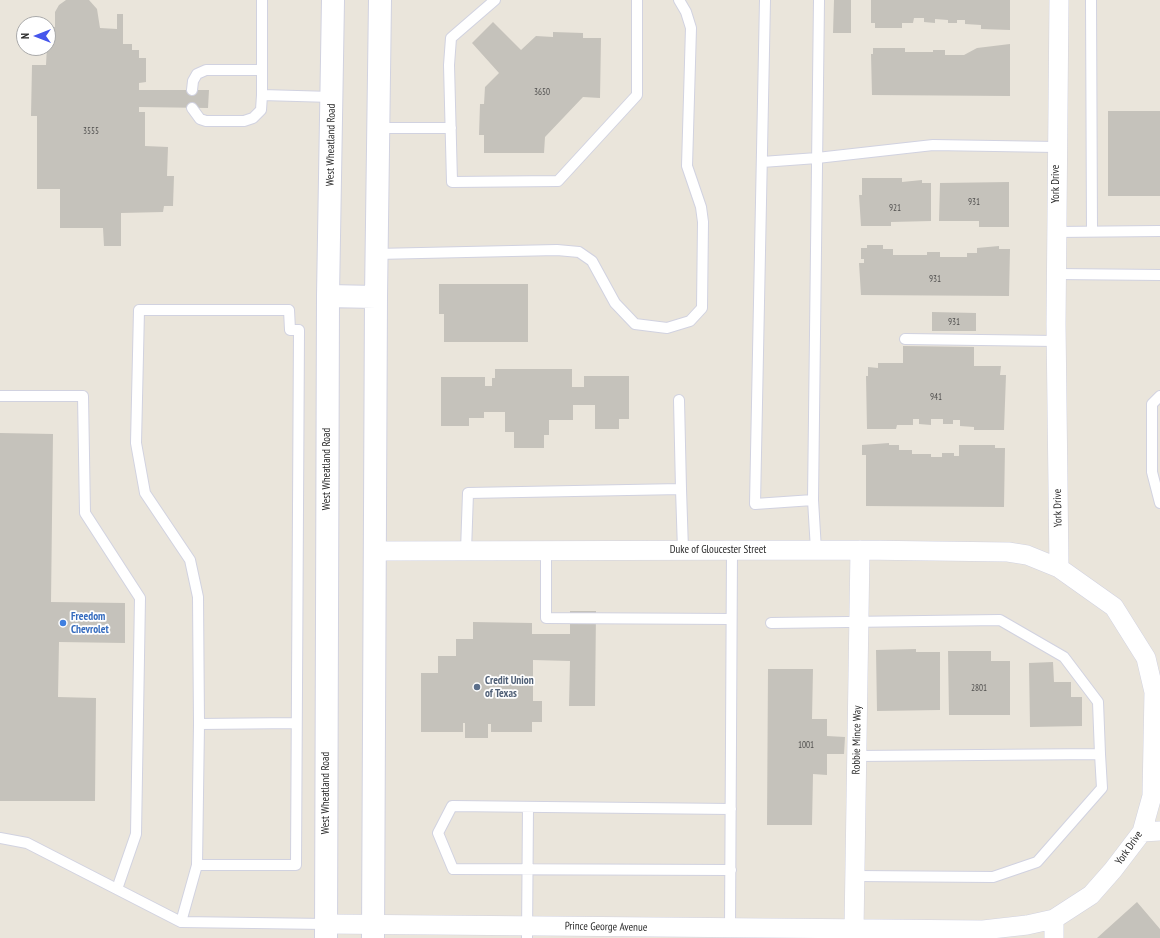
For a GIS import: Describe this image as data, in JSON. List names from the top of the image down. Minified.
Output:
{"streets":{"main road":["West Wheatland Road"],"street":["York Drive","Duke of Gloucester Street","Robbie Mince Way","Prince George Avenue"]},"crossings":[["West Wheatland Road","Prince George Avenue"],["York Drive","Duke of Gloucester Street"],["York Drive","Prince George Avenue"],["Duke of Gloucester Street","Robbie Mince Way"],["Robbie Mince Way","Prince George Avenue"]],"places":["Freedom Chevrolet","Credit Union of Texas"],"house_numbers":["3650","3555","931","921","931","931","941","2801","1001"],"north":"left"}
